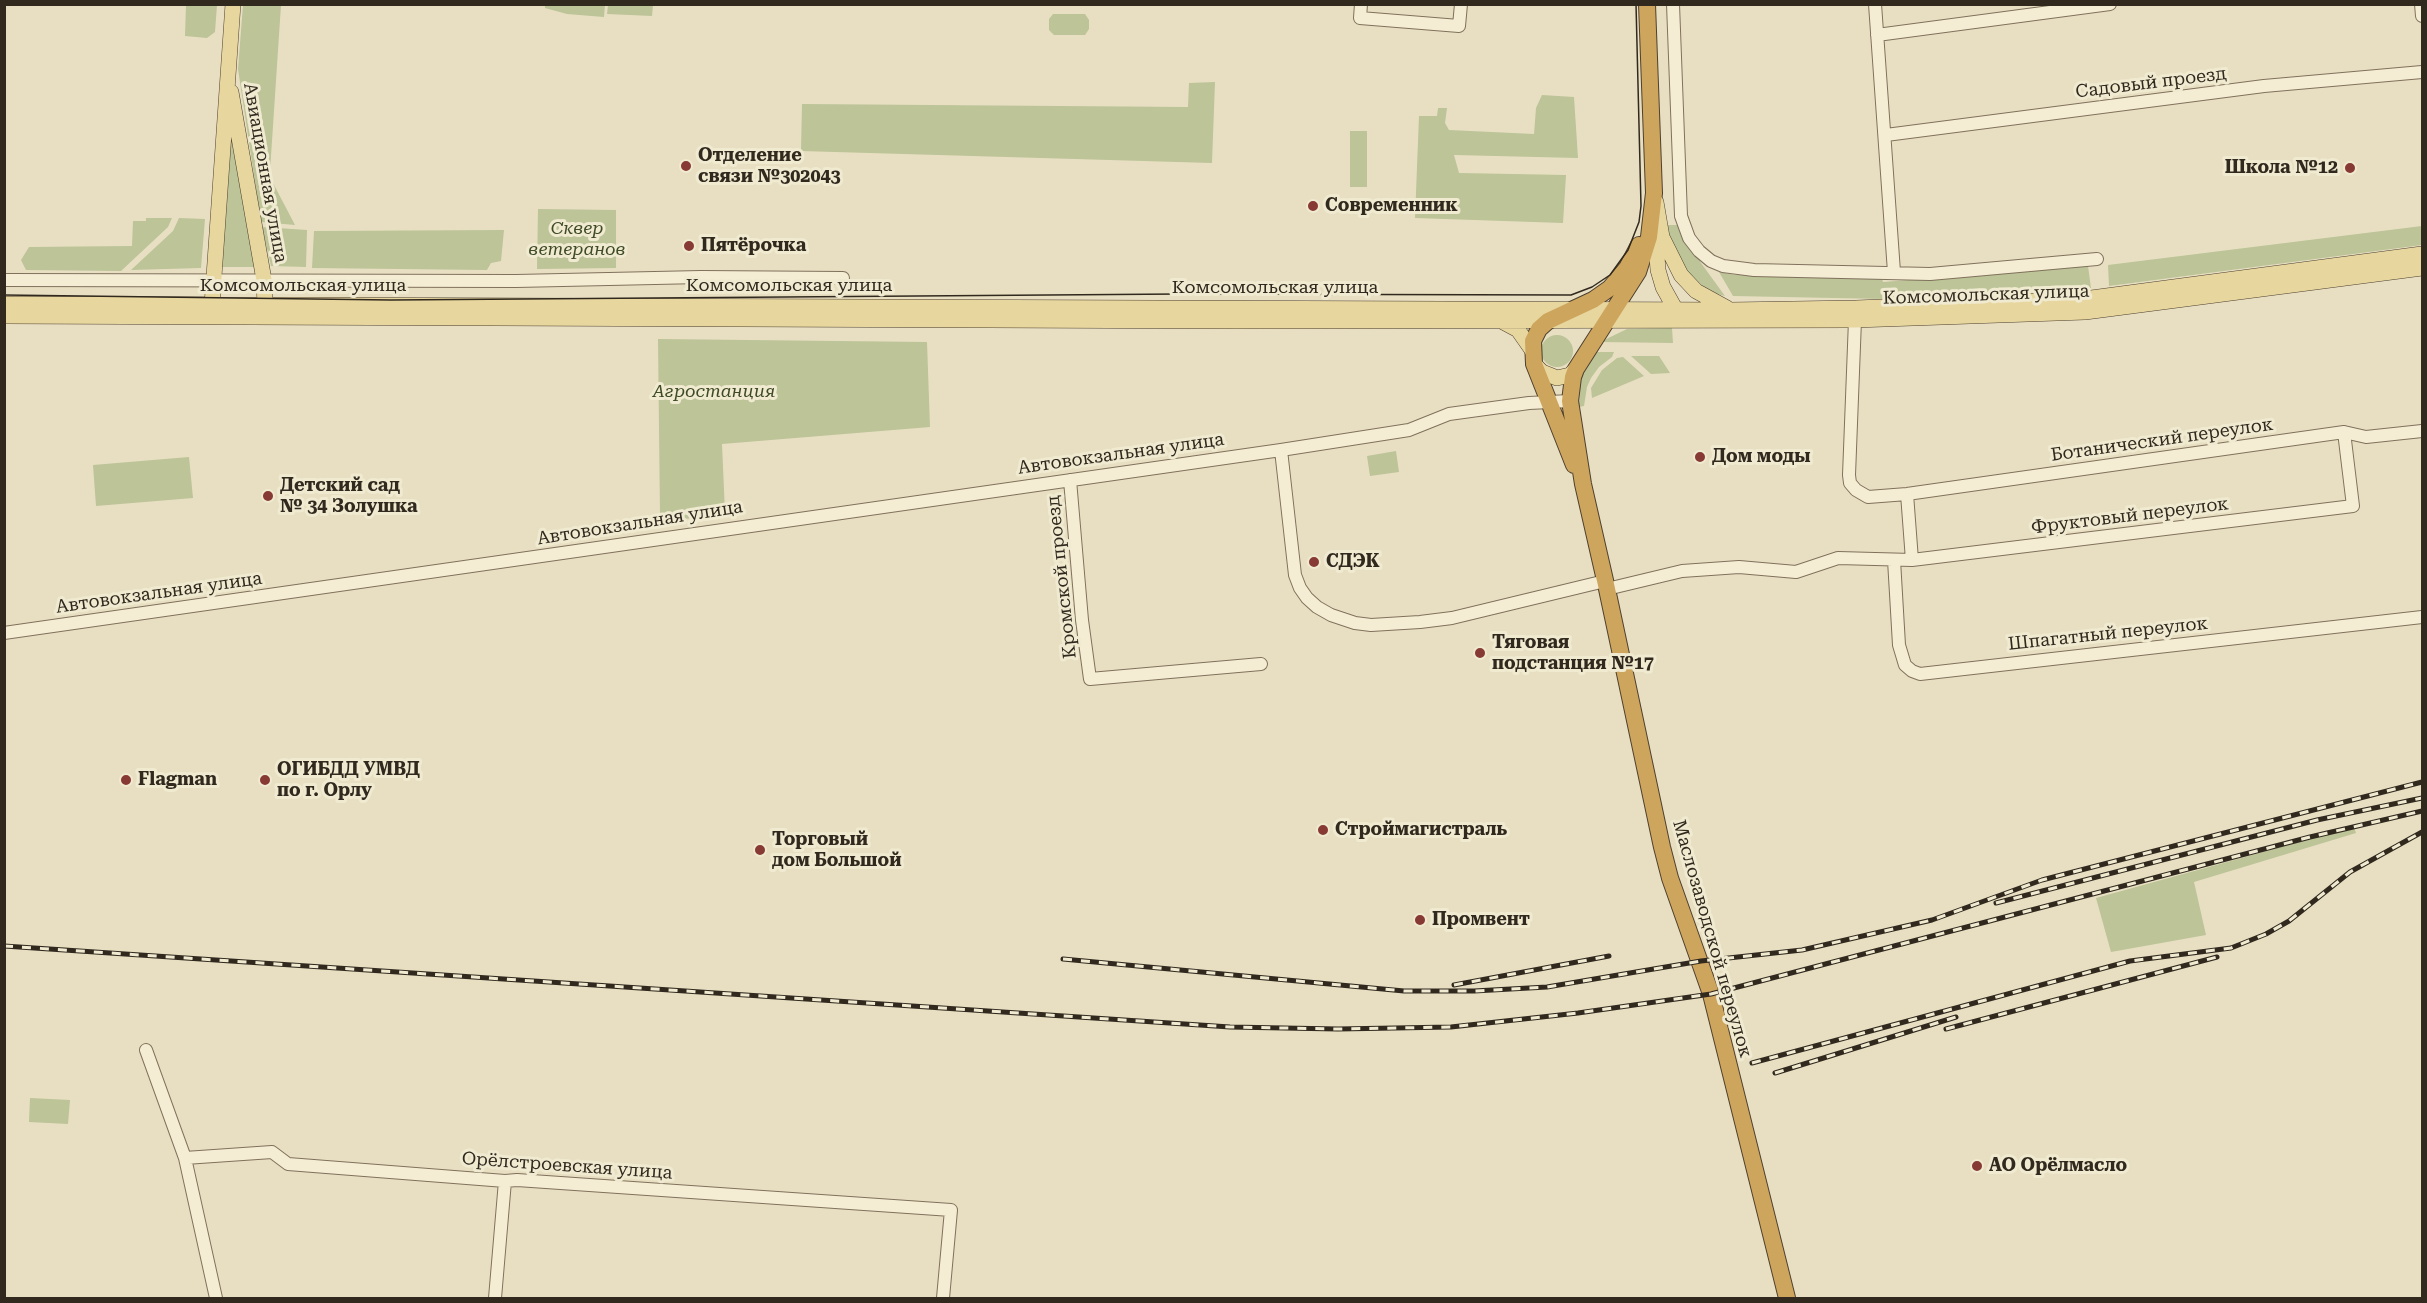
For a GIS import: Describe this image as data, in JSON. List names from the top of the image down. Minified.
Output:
{"streets":{"highway":["Комсомольская улица","Маслозаводской переулок"],"main road":["Авиационная улица"],"street":["Садовый проезд","Ботанический переулок","Автовокзальная улица","Фруктовый переулок","Кромской проезд","Шпагатный переулок","Орёлстроевская улица"]},"crossings":[["Авиационная улица","Комсомольская улица"],["Комсомольская улица","Ботанический переулок"],["Комсомольская улица","Маслозаводской переулок"],["Ботанический переулок","Фруктовый переулок"],["Автовокзальная улица","Кромской проезд"],["Автовокзальная улица","Маслозаводской переулок"],["Фруктовый переулок","Шпагатный переулок"],["Фруктовый переулок","Маслозаводской переулок"]],"parks":["Сквер ветеранов","Агростанция"],"places":["Отделение связи №302043","Школа №12","Современник","Пятёрочка","Дом моды","Детский сад № 34 Золушка","СДЭК","Тяговая подстанция №17","Flagman","ОГИБДД УМВД по г. Орлу","Строймагистраль","Торговый дом Большой","Промвент","АО Орёлмасло"]}
